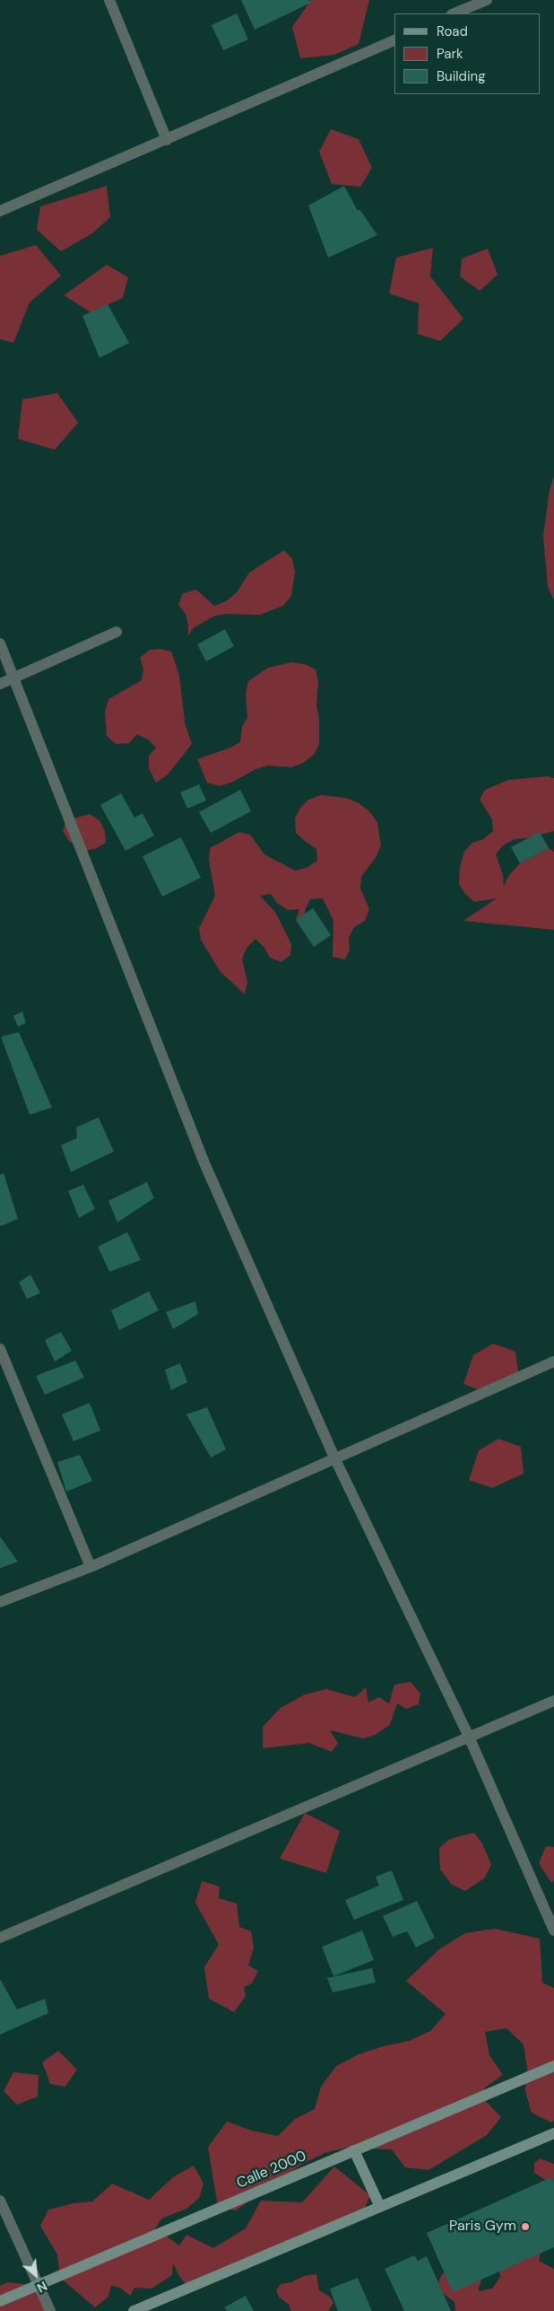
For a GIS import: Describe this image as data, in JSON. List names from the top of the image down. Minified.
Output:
{"streets":{"street":["Calle 2000"]},"places":["Paris Gym"],"legend":["Road","Park","Building"],"north":"bottom right"}
